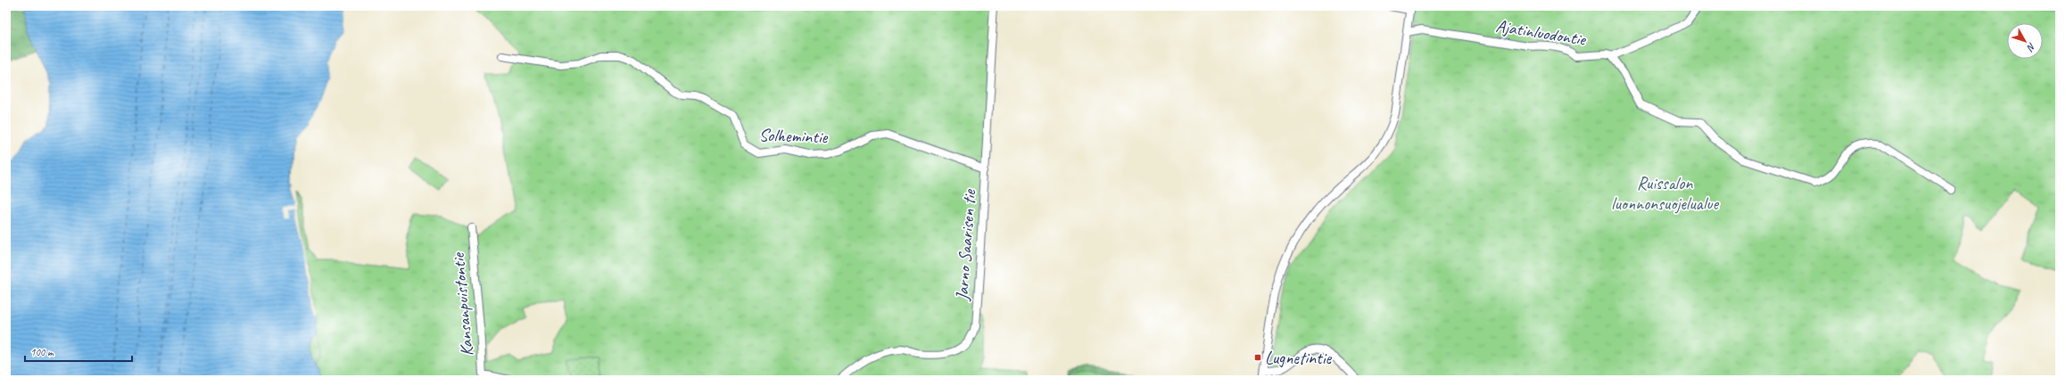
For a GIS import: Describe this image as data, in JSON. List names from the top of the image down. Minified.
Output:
{"streets":{"street":["Ajatinluodontie","Solhemintie","Jarno Saarisen tie","Kansanpuistontie"]},"crossings":[["Solhemintie","Jarno Saarisen tie"]],"parks":["Ruissalon luonnonsuojelualue"],"places":{"transit":["Lugnetintie"]},"scale_bar":"100 m","north":"bottom right"}
